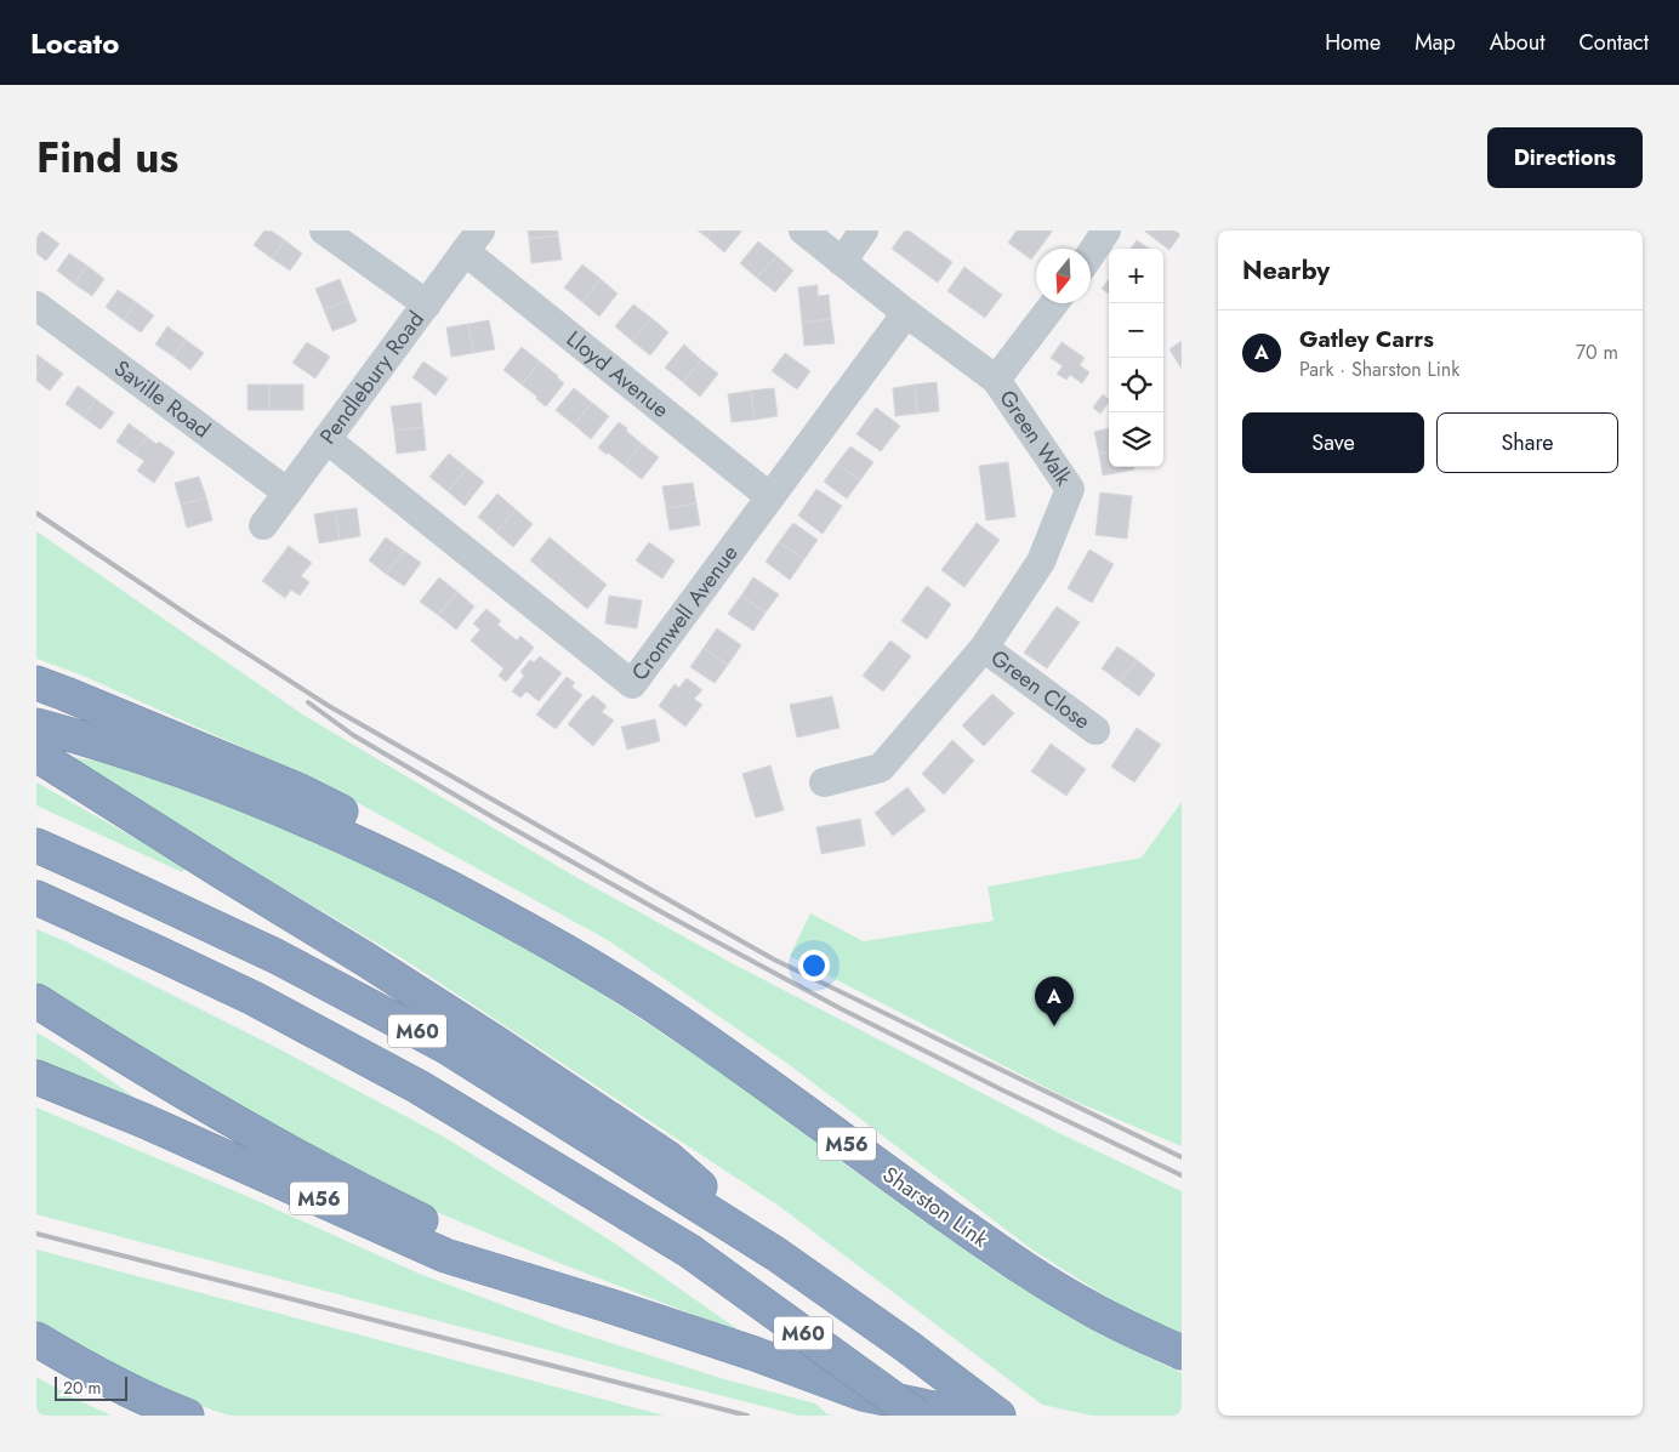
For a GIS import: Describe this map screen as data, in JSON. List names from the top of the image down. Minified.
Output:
{"streets":{"highway":["M60","M56","Sharston Link"],"street":["Lloyd Avenue","Pendlebury Road","Saville Road","Green Walk","Cromwell Avenue","Green Close"]},"crossings":[["Lloyd Avenue","Pendlebury Road"],["Lloyd Avenue","Cromwell Avenue"],["Pendlebury Road","Saville Road"],["Pendlebury Road","Cromwell Avenue"],["Green Walk","Cromwell Avenue"],["Green Walk","Green Close"],["M56","Sharston Link"]],"scale_bar":"20 m","north":"bottom","page":{"header":"Locato","nav":["Home","Map","About","Contact"],"title":"Find us","buttons":["Directions",["Save","Share"]],"heading":"Nearby","map_buttons":["+","−"],"list":[{"mark":"A","name":"Gatley Carrs","note":"Park · Sharston Link","value":"70 m"}],"pins":"A","scale":"20 m"}}
